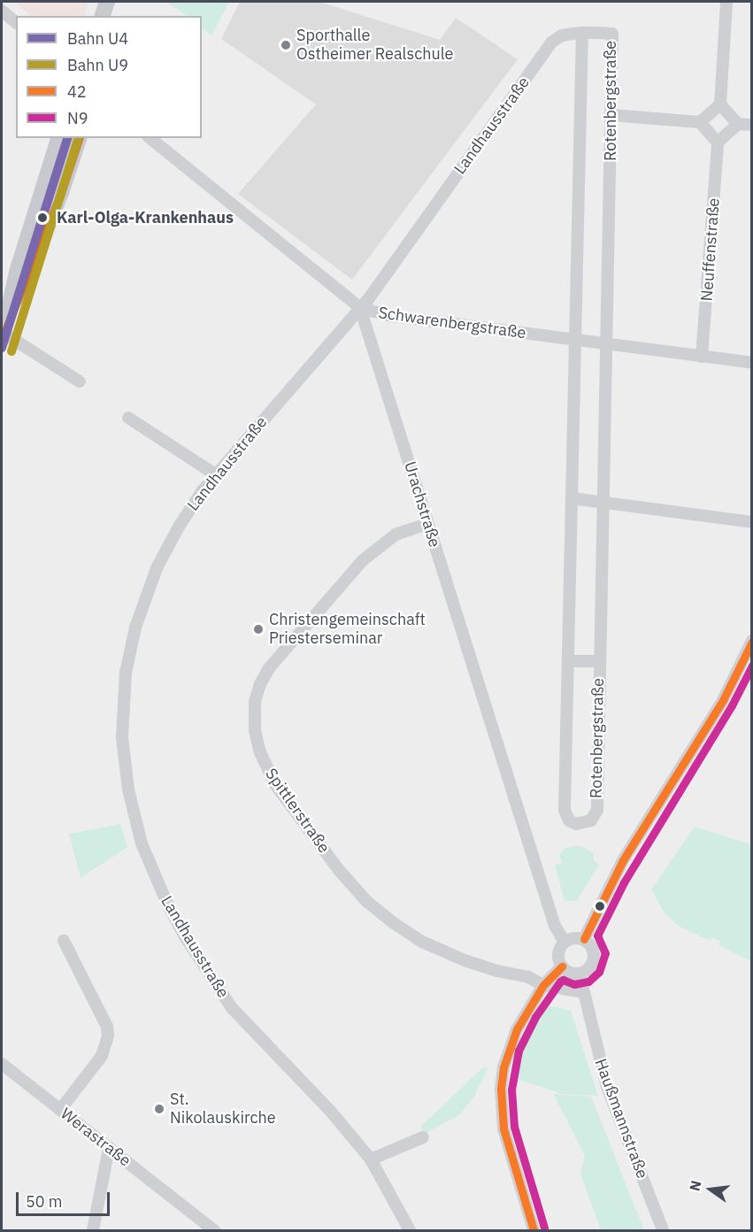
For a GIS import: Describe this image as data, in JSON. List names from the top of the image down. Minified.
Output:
{"streets":{"street":["Rotenbergstraße","Landhausstraße","Neuffenstraße","Schwarenbergstraße","Urachstraße","Spittlerstraße","Haußmannstraße","Werastraße"]},"crossings":[["Rotenbergstraße","Landhausstraße"],["Rotenbergstraße","Schwarenbergstraße"],["Landhausstraße","Schwarenbergstraße"],["Landhausstraße","Urachstraße"],["Neuffenstraße","Schwarenbergstraße"],["Schwarenbergstraße","Urachstraße"],["Urachstraße","Spittlerstraße"],["Urachstraße","Haußmannstraße"],["Spittlerstraße","Haußmannstraße"]],"places":["Sporthalle Ostheimer Realschule","Karl-Olga-Krankenhaus","Christengemeinschaft Priesterseminar","St. Nikolauskirche"],"lines":["rail line U4","rail line U9","transit line 42","transit line N9"],"legend":["Bahn U4","Bahn U9","42","N9"],"scale_bar":"50 m","north":"left"}
